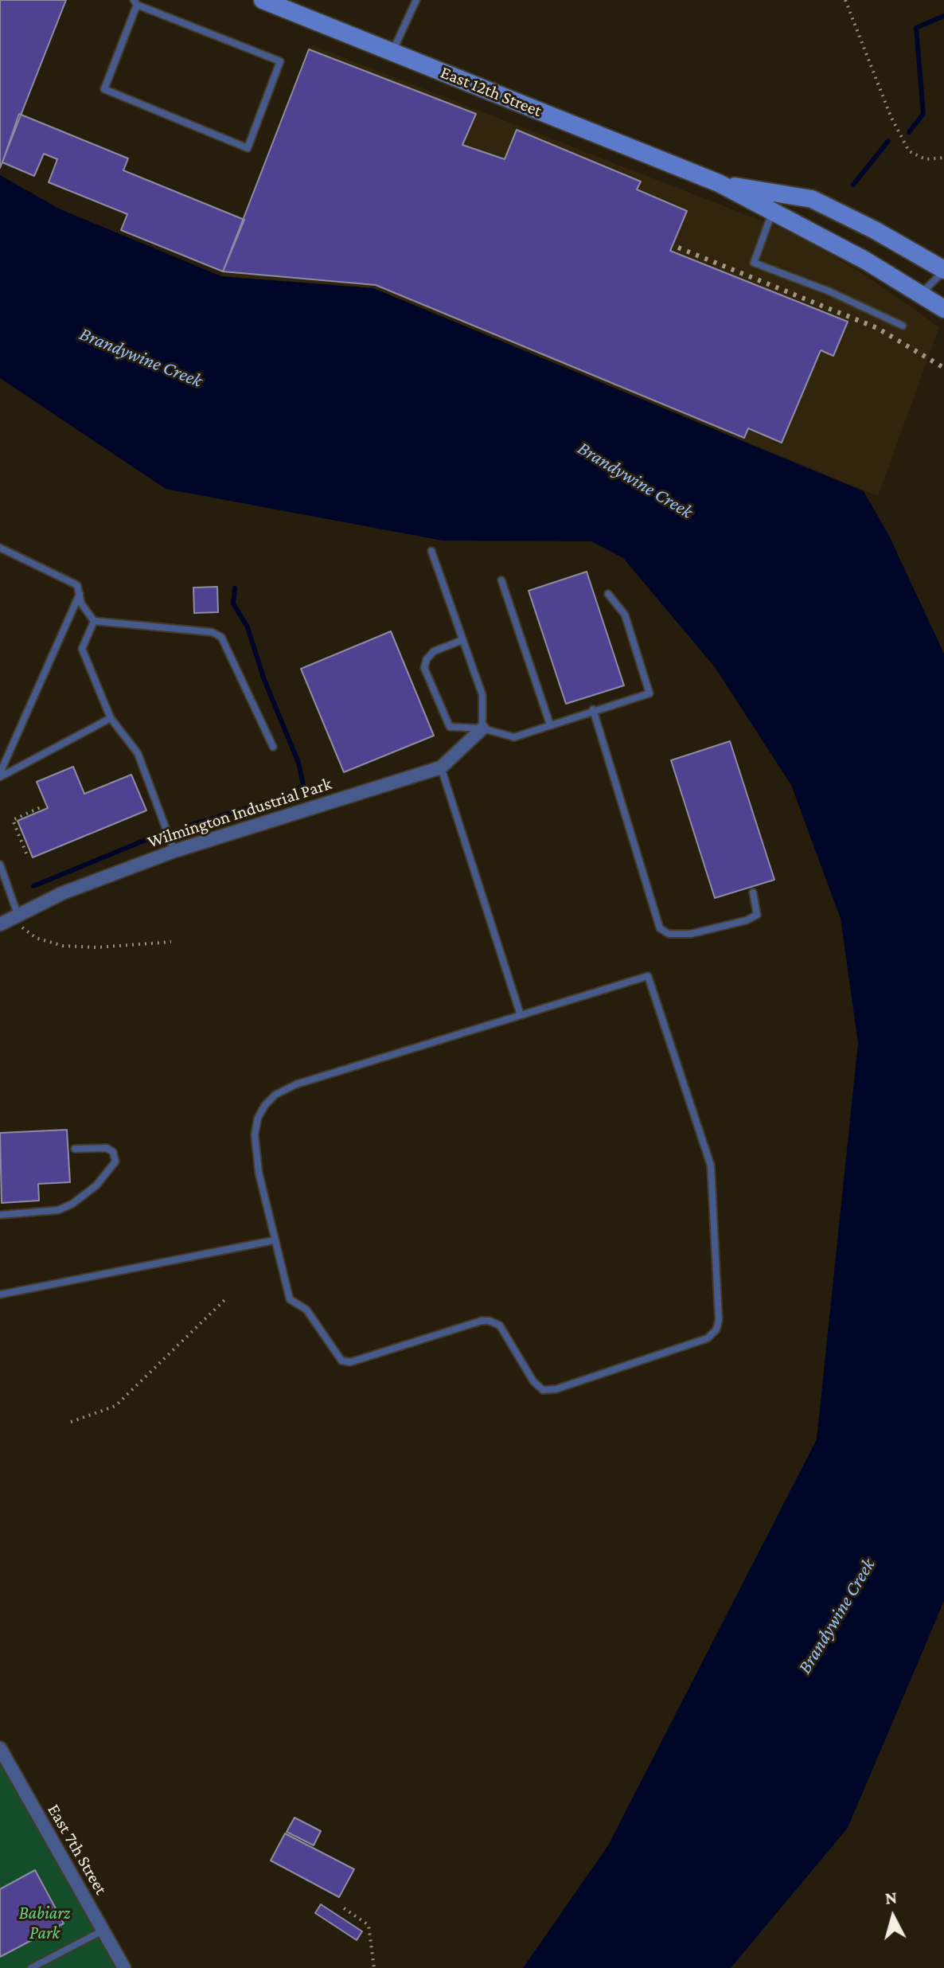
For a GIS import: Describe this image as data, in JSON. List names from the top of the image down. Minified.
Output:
{"streets":{"main road":["East 12th Street"],"street":["Wilmington Industrial Park","East 7th Street"]},"water":["Brandywine Creek"],"parks":["Babiarz Park"],"north":"top"}
